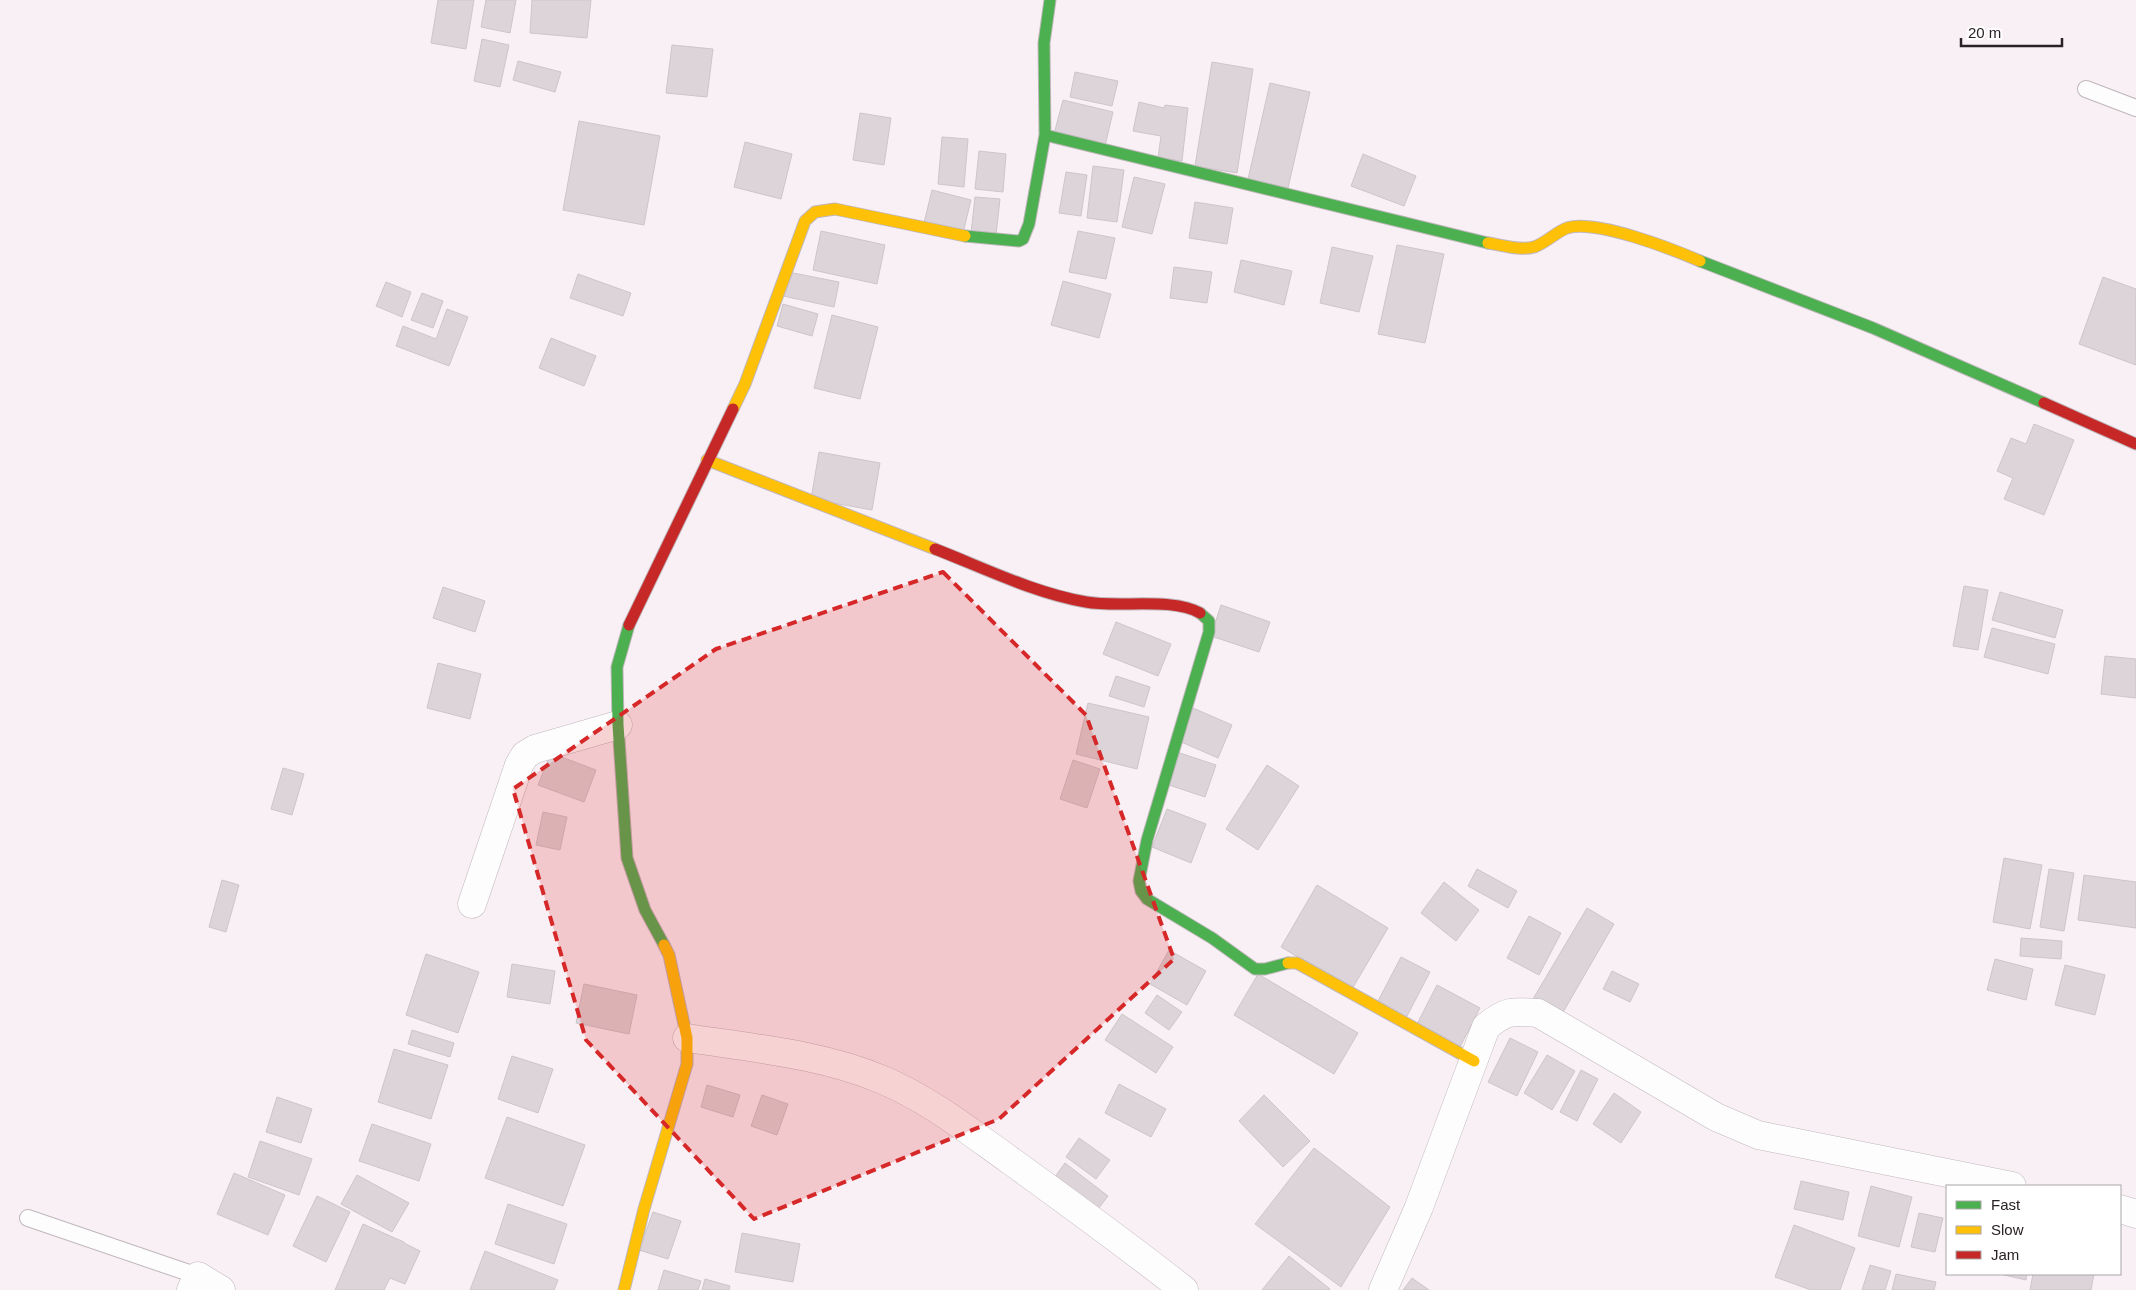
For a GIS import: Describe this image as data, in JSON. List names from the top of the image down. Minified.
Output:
{"legend":["Fast","Slow","Jam"],"scale_bar":"20 m"}
